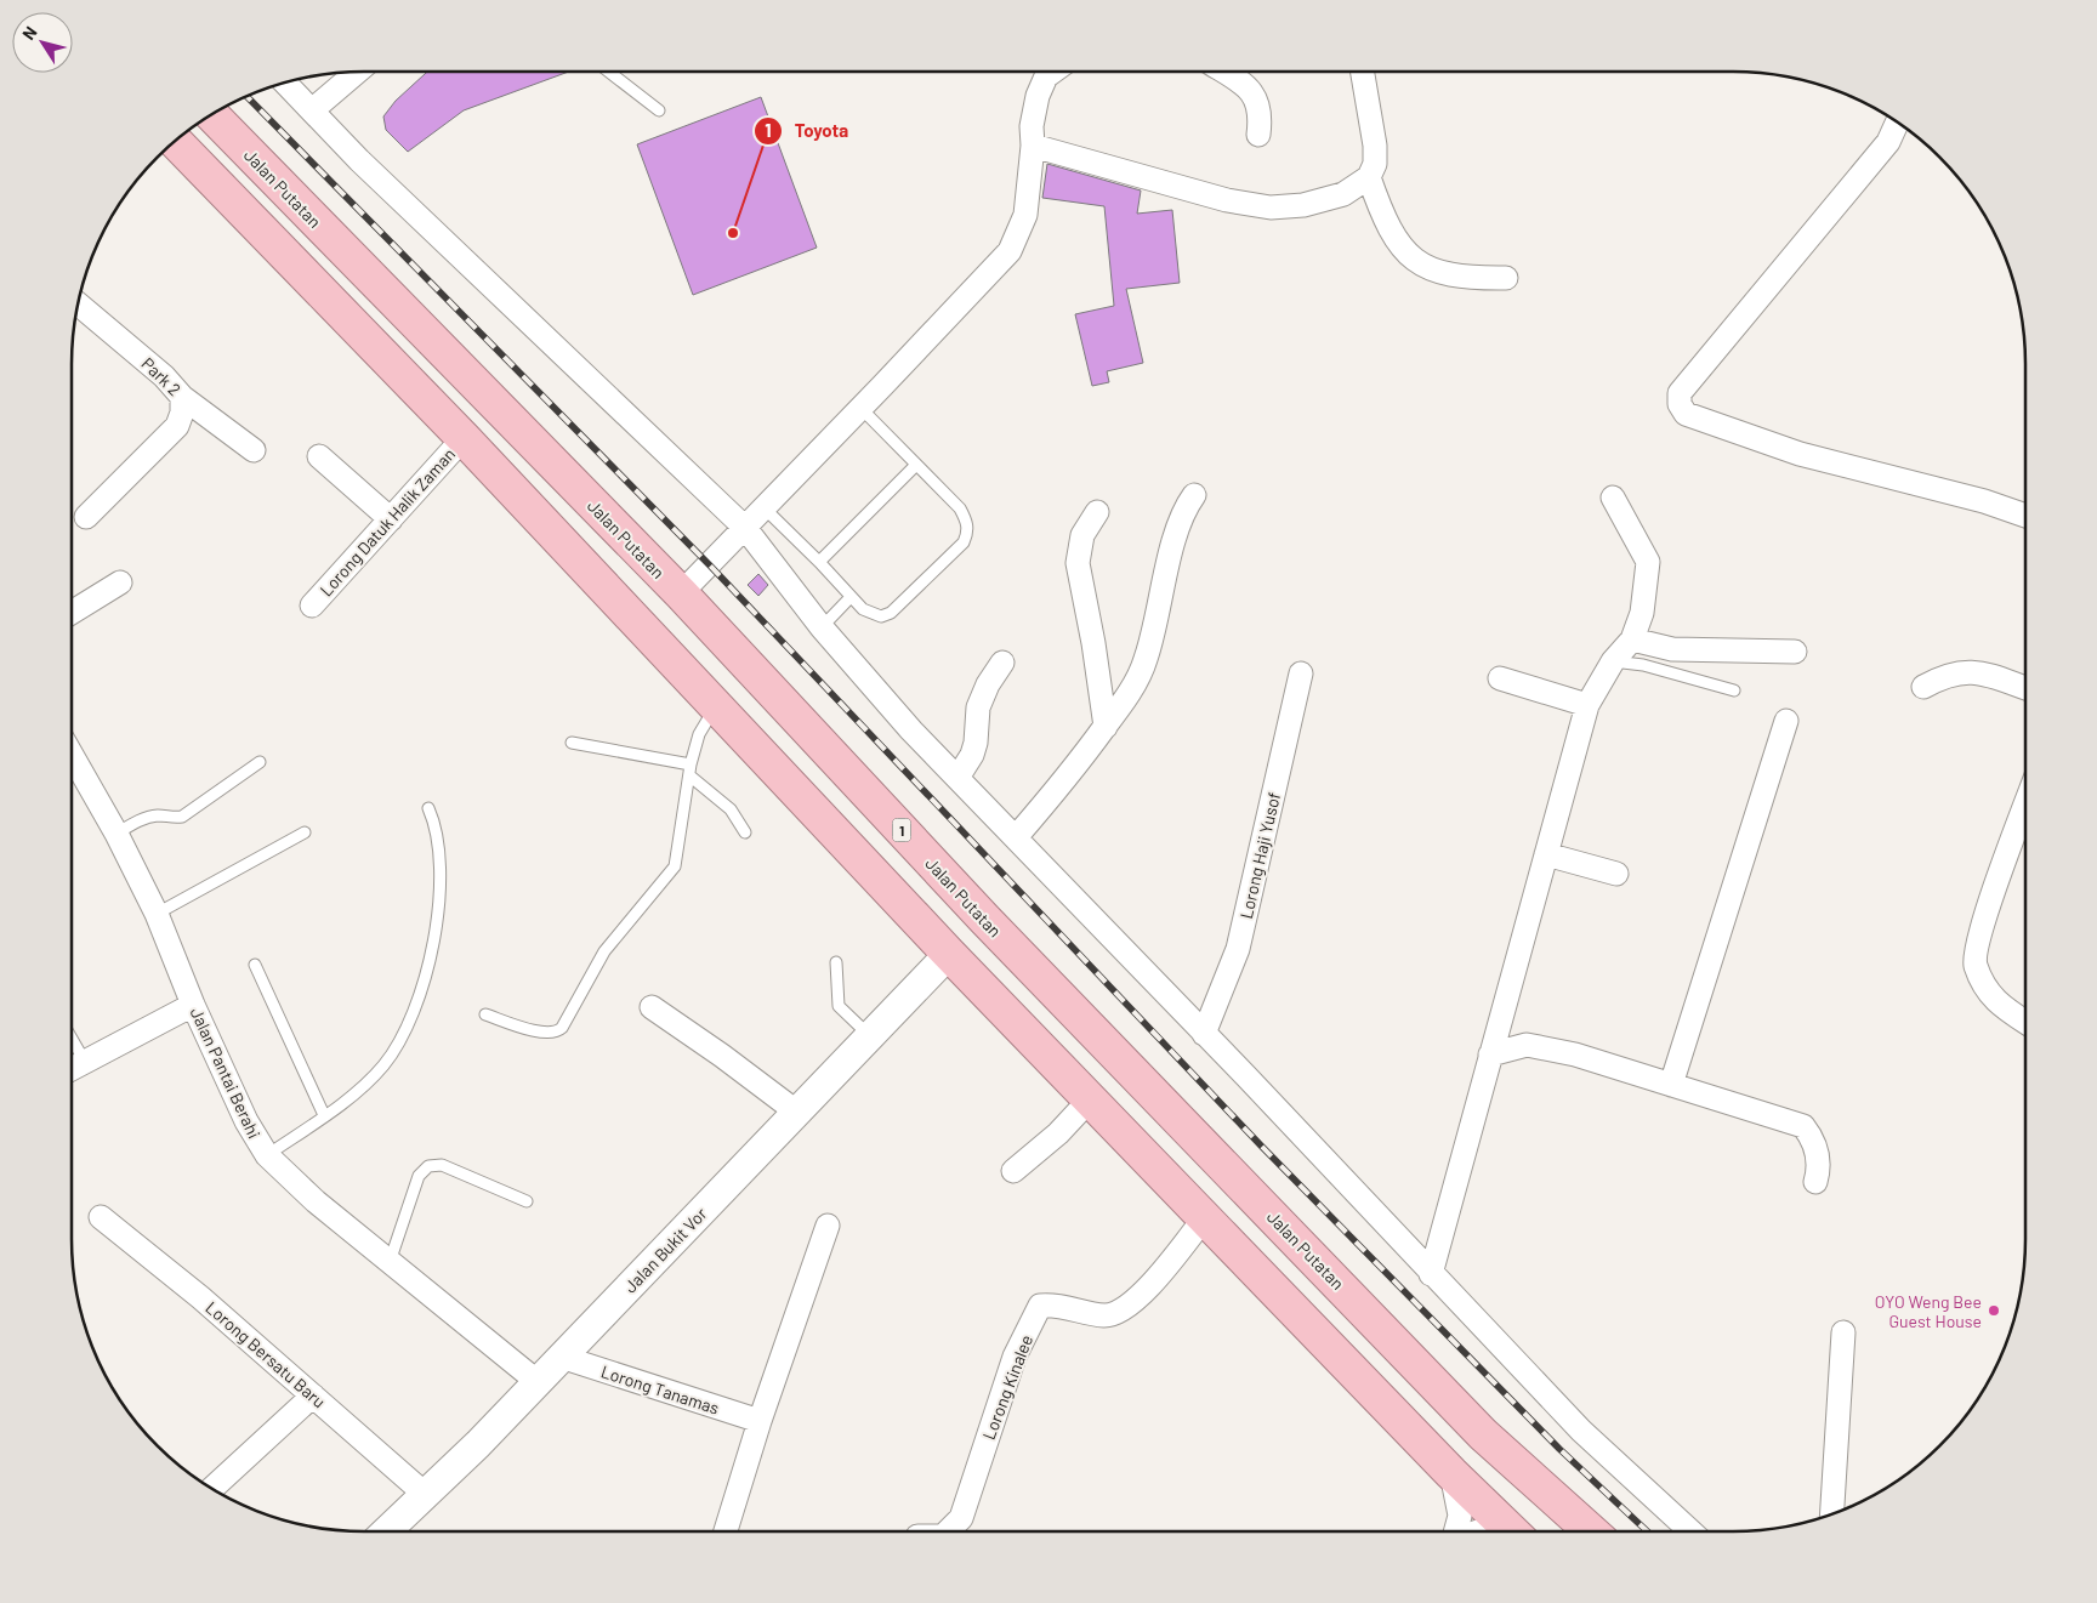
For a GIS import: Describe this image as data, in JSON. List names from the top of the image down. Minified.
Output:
{"streets":{"highway":["Jalan Putatan","1"],"street":["Park 2","Lorong Datuk Halik Zaman","Lorong Haji Yusof","Jalan Pantai Berahi","Jalan Bukit Vor","Lorong Bersatu Baru","Lorong Kinalee","Lorong Tanamas"]},"crossings":[["Jalan Pantai Berahi","Jalan Bukit Vor"],["Jalan Bukit Vor","Lorong Bersatu Baru"],["Jalan Bukit Vor","Lorong Tanamas"]],"places":["Toyota","OYO Weng Bee Guest House"],"north":"top left"}
